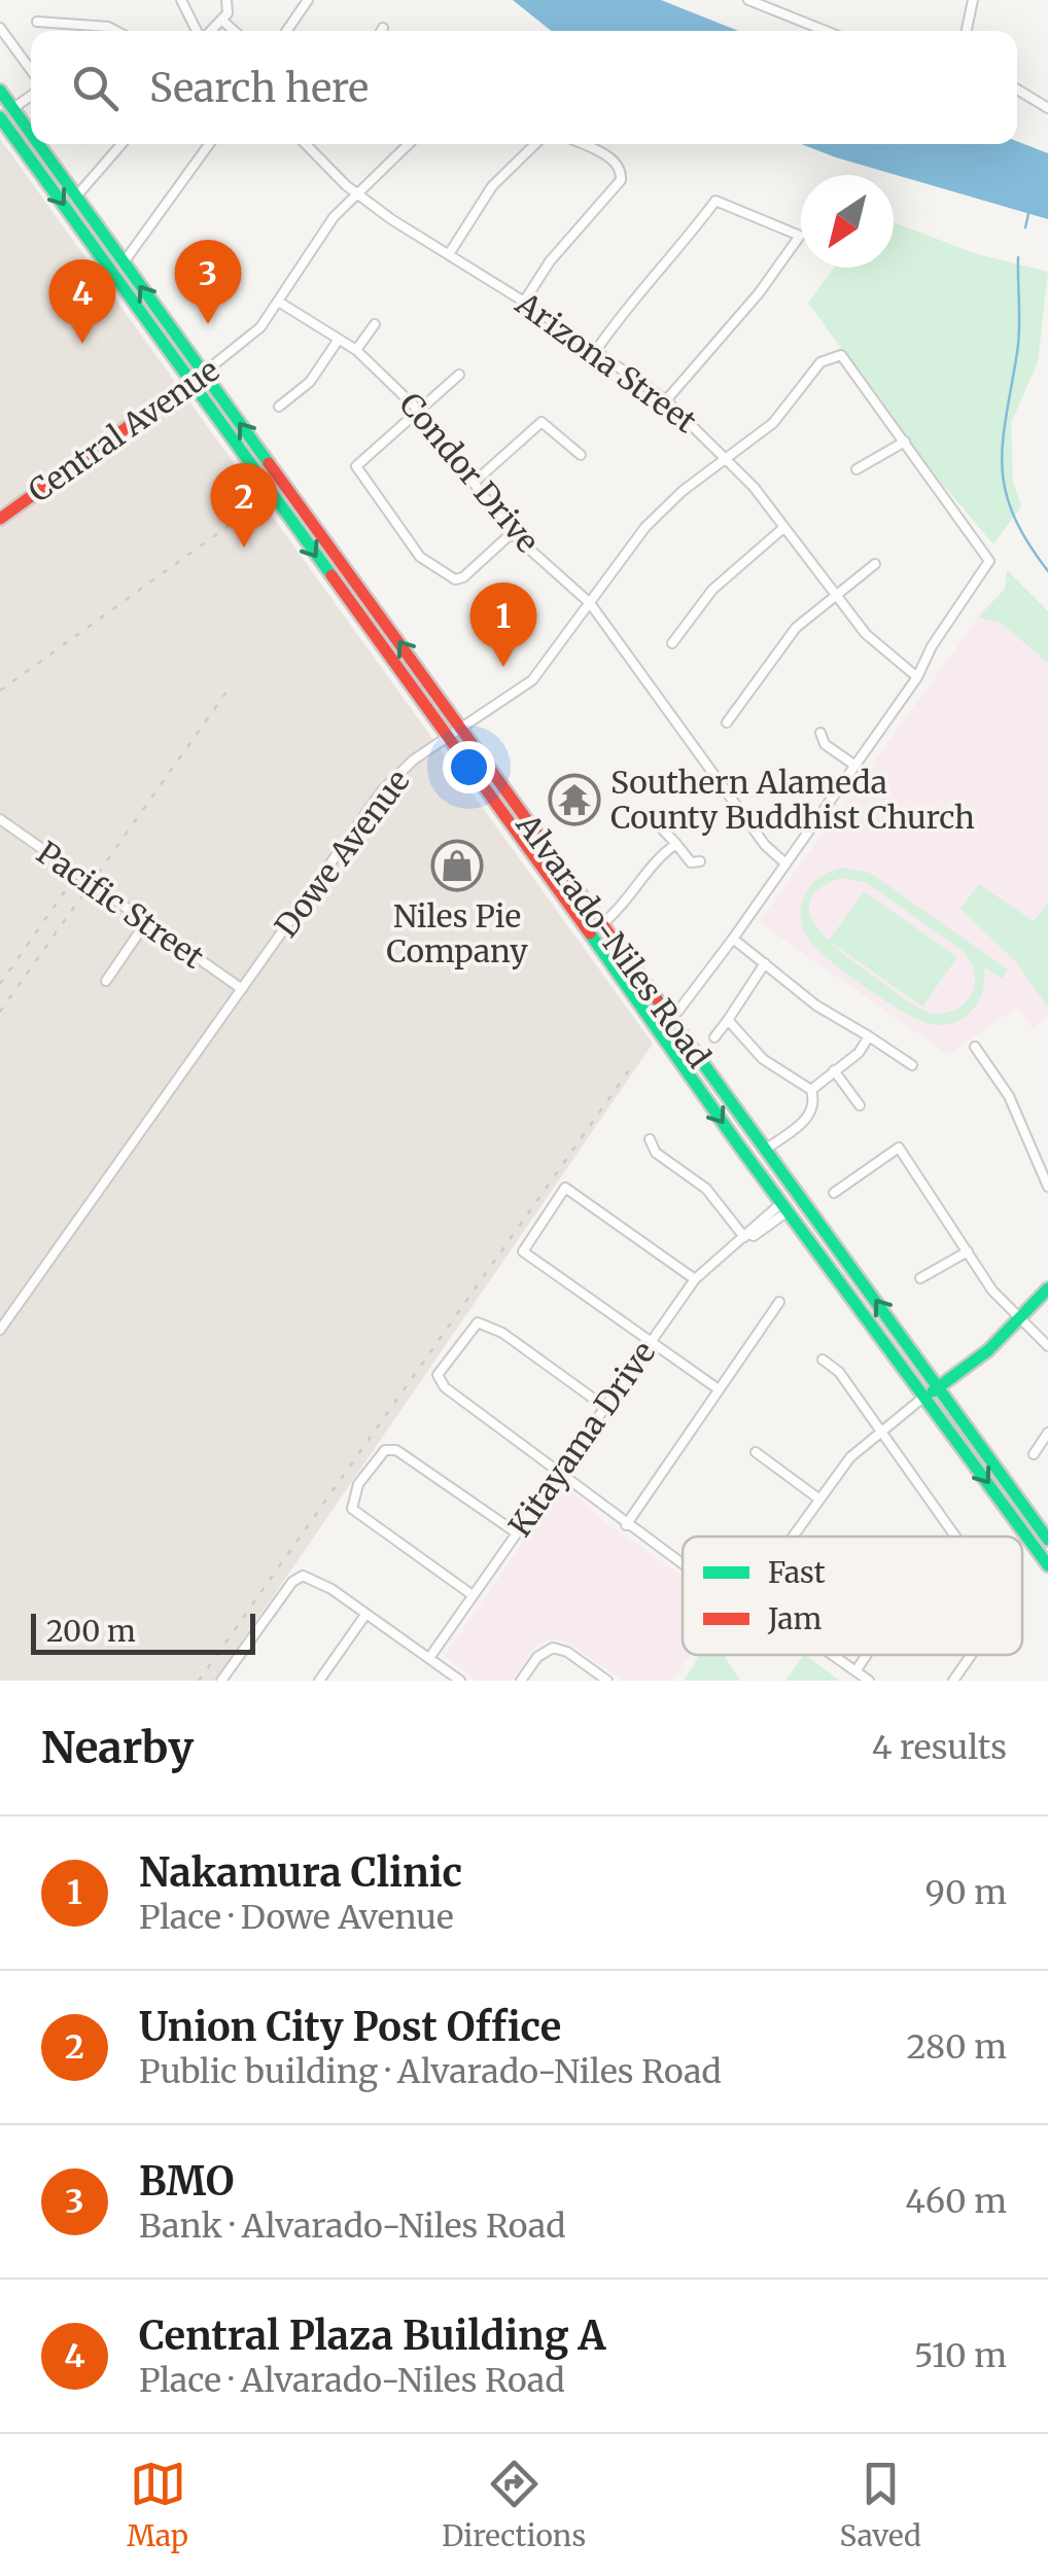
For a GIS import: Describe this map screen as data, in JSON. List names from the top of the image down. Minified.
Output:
{"streets":{"main road":["Central Avenue","Alvarado-Niles Road"],"street":["Arizona Street","Condor Drive","Dowe Avenue","Pacific Street","Kitayama Drive"]},"crossings":[["Arizona Street","Central Avenue"],["Arizona Street","Dowe Avenue"],["Central Avenue","Condor Drive"],["Central Avenue","Alvarado-Niles Road"],["Condor Drive","Dowe Avenue"],["Dowe Avenue","Pacific Street"],["Dowe Avenue","Alvarado-Niles Road"],["Alvarado-Niles Road","Kitayama Drive"]],"places":{"temple":["Southern Alameda County Buddhist Church"],"shop":["Niles Pie Company"]},"legend":["Fast","Jam"],"scale_bar":"200 m","north":"bottom left","page":{"search":"Search here","pins":["3","4","2","1"],"scale":"200 m","heading":["Nearby","4 results"],"list":[{"mark":"1","name":"Nakamura Clinic","note":"Place · Dowe Avenue","value":"90 m"},{"mark":"2","name":"Union City Post Office","note":"Public building · Alvarado-Niles Road","value":"280 m"},{"mark":"3","name":"BMO","note":"Bank · Alvarado-Niles Road","value":"460 m"},{"mark":"4","name":"Central Plaza Building A","note":"Place · Alvarado-Niles Road","value":"510 m"}],"nav":["Map","Directions","Saved"]}}
